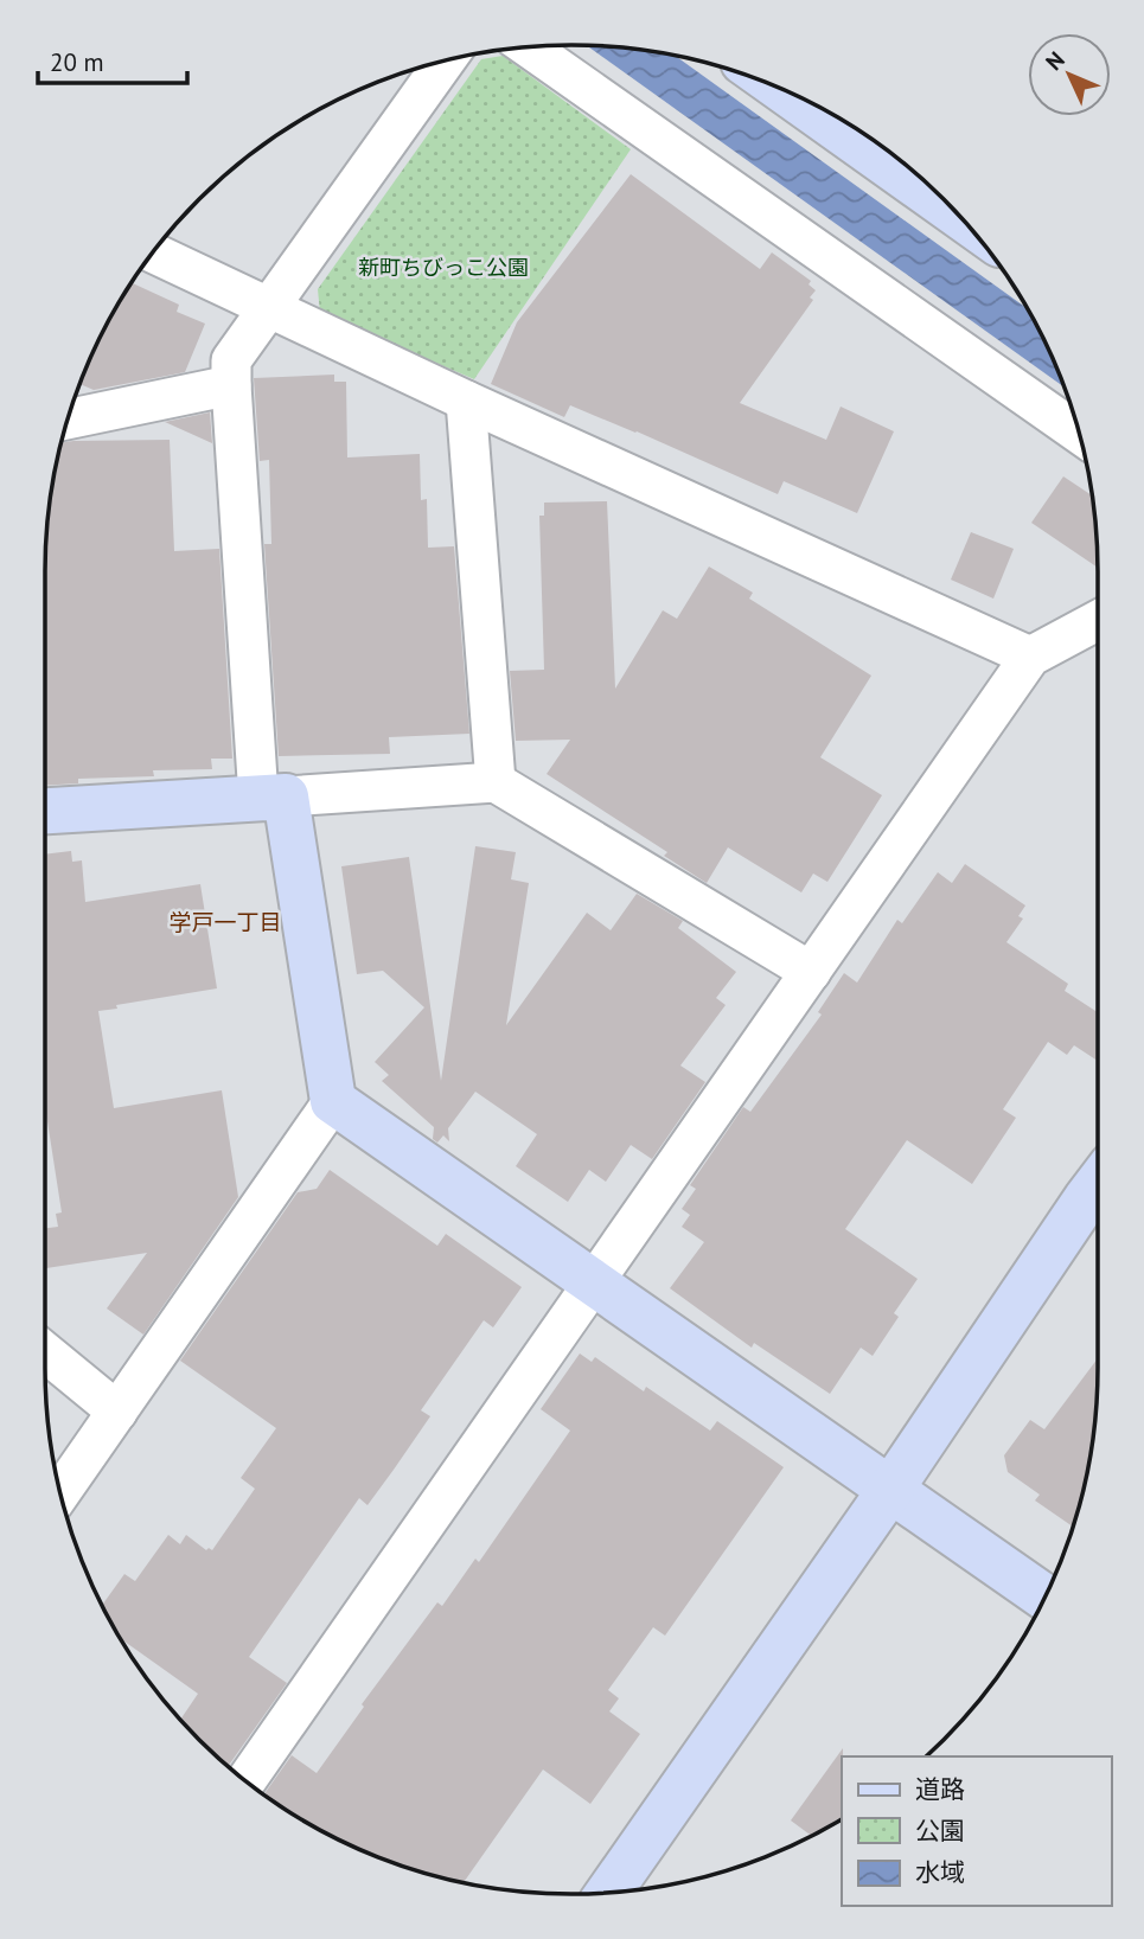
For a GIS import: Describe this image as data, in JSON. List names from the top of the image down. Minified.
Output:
{"districts":["学戸一丁目"],"parks":["新町ちびっこ公園"],"legend":["道路","公園","水域"],"scale_bar":"20 m","north":"top left"}
